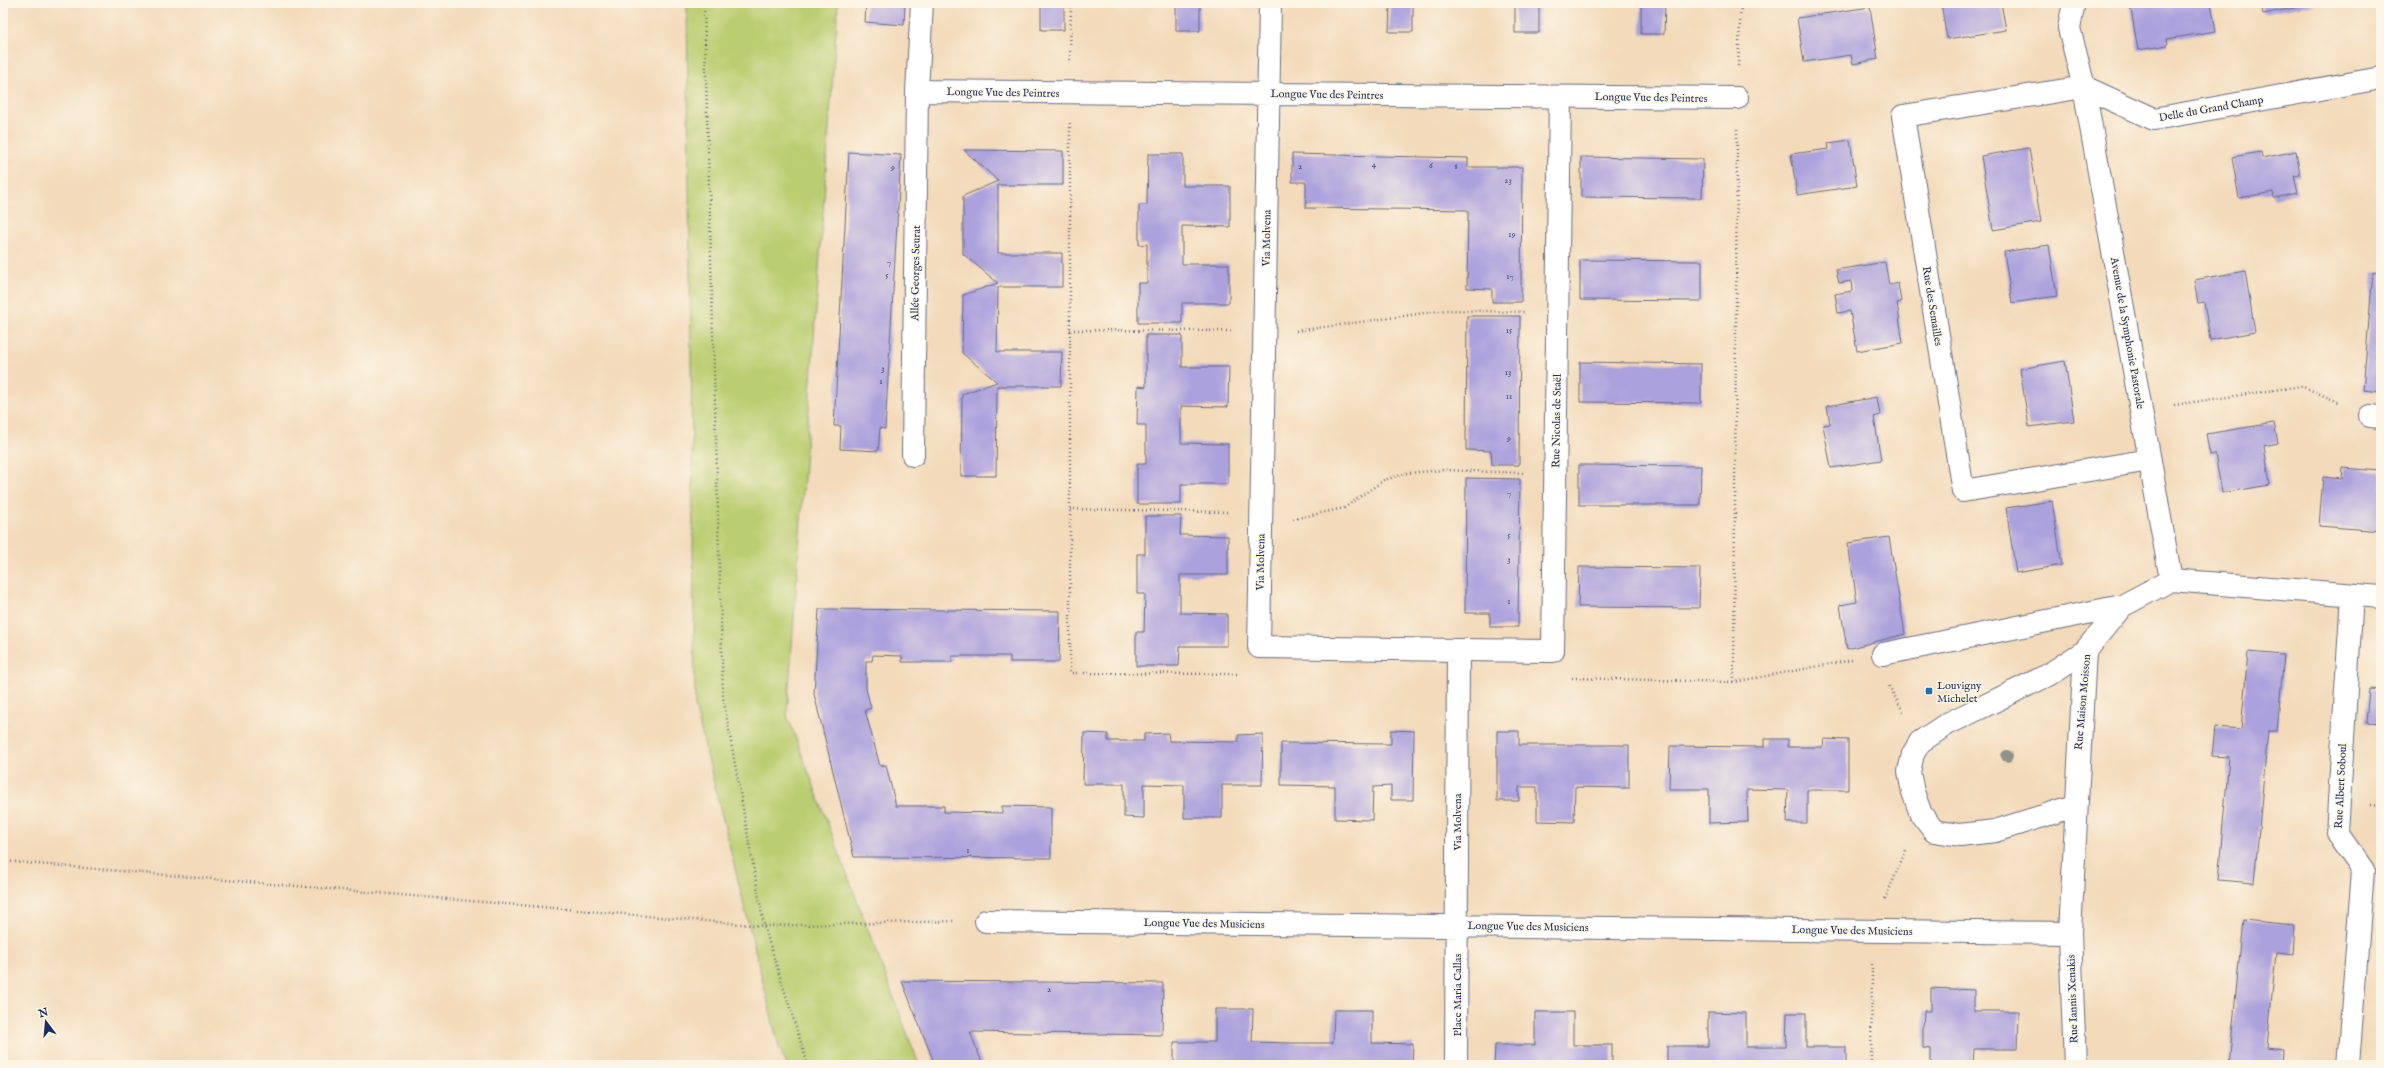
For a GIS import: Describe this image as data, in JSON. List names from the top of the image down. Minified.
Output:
{"streets":{"street":["Longue Vue des Peintres","Delle du Grand Champ","Via Molvena","Allée Georges Seurat","Rue des Semailles","Avenue de la Symphonie Pastorale","Rue Nicolas de Staël","Rue Maison Moisson","Rue Albert Soboul","Longue Vue des Musiciens","Place Maria Callas","Rue Iannis Xenakis"]},"crossings":[["Longue Vue des Peintres","Via Molvena"],["Longue Vue des Peintres","Allée Georges Seurat"],["Longue Vue des Peintres","Rue Nicolas de Staël"],["Delle du Grand Champ","Rue des Semailles"],["Delle du Grand Champ","Avenue de la Symphonie Pastorale"],["Via Molvena","Longue Vue des Musiciens"],["Via Molvena","Place Maria Callas"],["Rue des Semailles","Avenue de la Symphonie Pastorale"],["Avenue de la Symphonie Pastorale","Rue Maison Moisson"],["Rue Maison Moisson","Longue Vue des Musiciens"],["Rue Maison Moisson","Rue Iannis Xenakis"],["Longue Vue des Musiciens","Place Maria Callas"],["Longue Vue des Musiciens","Rue Iannis Xenakis"]],"places":{"transit":["Louvigny Michelet"]},"house_numbers":["4","6","2","8","9","23","19","7","5","17","15","3","13","1","11","9","7","5","3","1","1","2"],"north":"top"}
